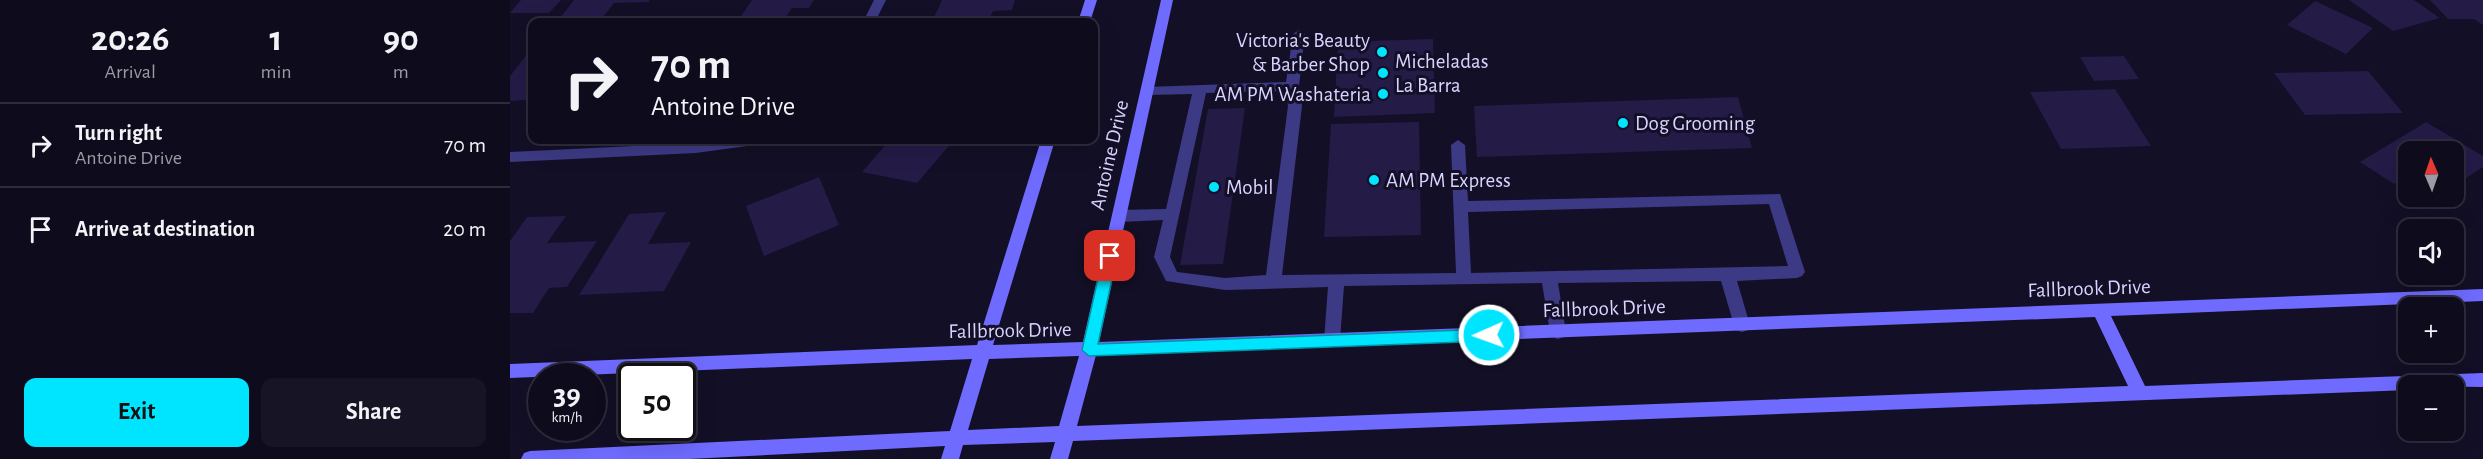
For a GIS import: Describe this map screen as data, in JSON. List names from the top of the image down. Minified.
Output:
{"streets":{"main road":["Antoine Drive","Fallbrook Drive"]},"crossings":[["Antoine Drive","Fallbrook Drive"]],"places":["Victoria's Beauty & Barber Shop","Micheladas La Barra","AM PM Washateria","Dog Grooming","AM PM Express","Mobil"],"north":"top","page":{"eta":["20:26","Arrival","1","min","90","m"],"turn":["70 m","Antoine Drive"],"list":[{"name":"Turn right","note":"Antoine Drive","value":"70 m"},{"name":"Arrive at destination","value":"20 m"}],"map_buttons":["+","−"],"speed":"39 km/h","limit":"50","buttons":["Exit","Share"]}}
